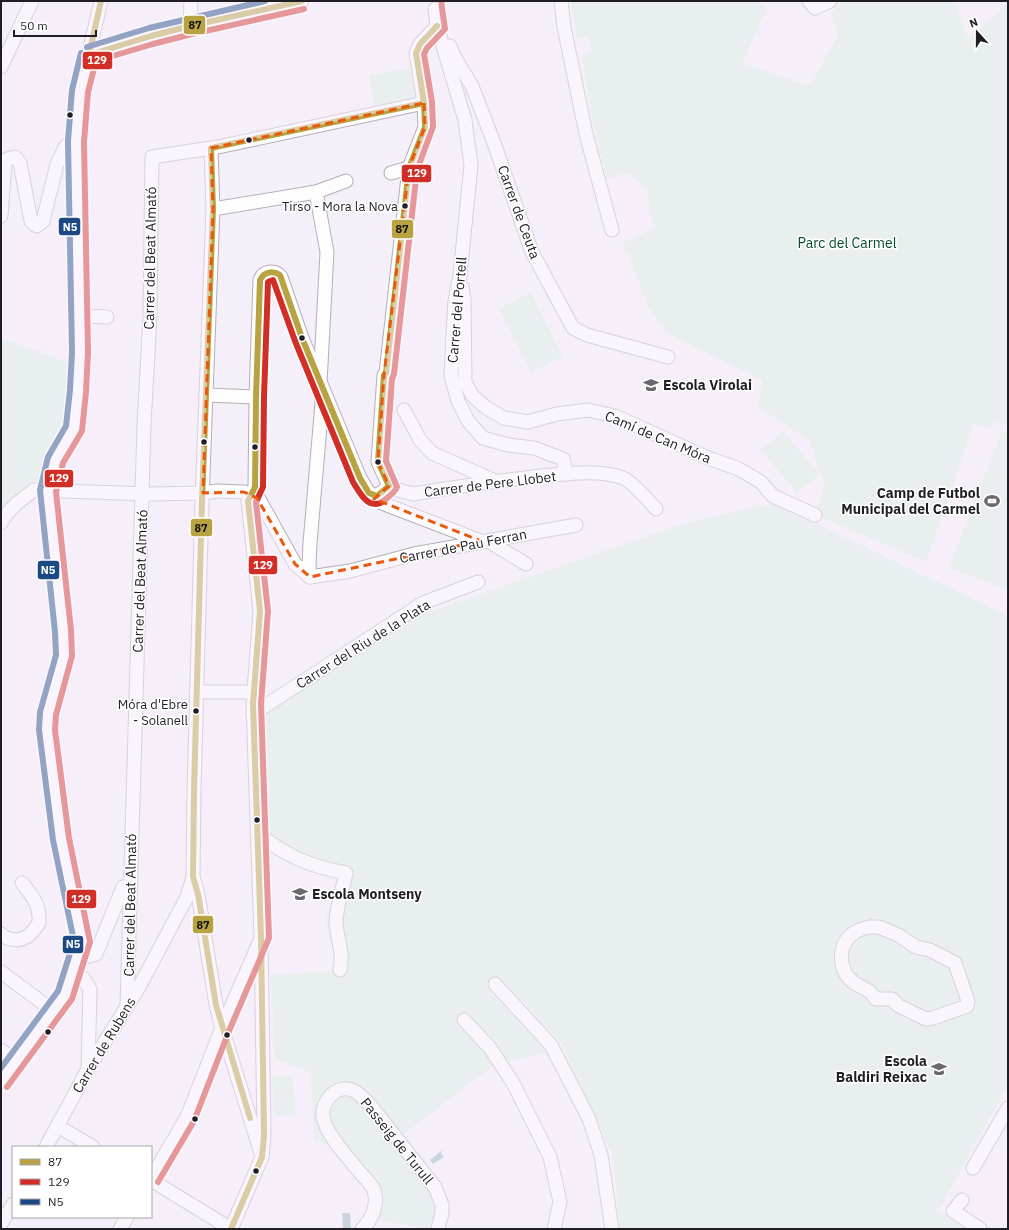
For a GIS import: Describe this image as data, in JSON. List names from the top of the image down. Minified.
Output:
{"streets":{"street":["Carrer de Ceuta","Carrer del Beat Almató","Carrer del Portell","Camí de Can Móra","Carrer de Pere Llobet","Carrer de Pau Ferran","Carrer del Riu de la Plata","Carrer de Rubens","Passeig de Turull"]},"crossings":[["Carrer de Ceuta","Carrer del Portell"],["Carrer del Beat Almató","Carrer de Rubens"],["Carrer del Portell","Camí de Can Móra"],["Carrer del Portell","Carrer de Pere Llobet"]],"parks":["Parc del Carmel"],"places":{"other":["Tirso - Mora la Nova","Móra d'Ebre - Solanell"],"school or university":["Escola Virolai","Escola Montseny","Escola Baldiri Reixac"],"sports":["Camp de Futbol Municipal del Carmel"]},"lines":["transit line 87","transit line 129","transit line N5"],"legend":["87","129","N5"],"scale_bar":"50 m","north":"top"}
